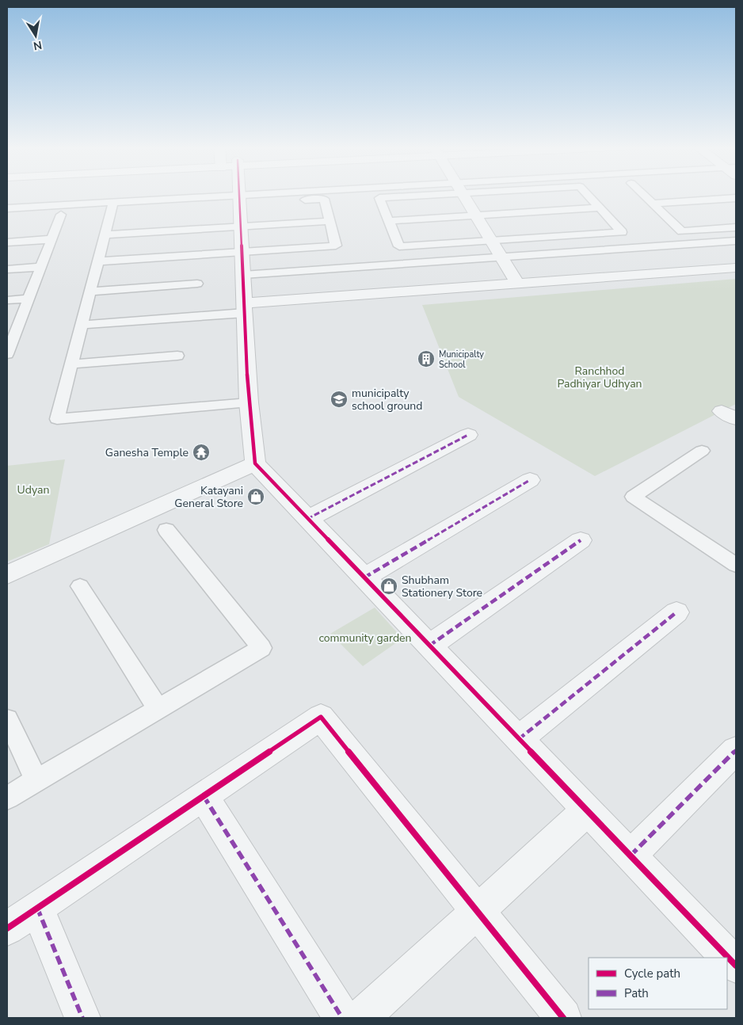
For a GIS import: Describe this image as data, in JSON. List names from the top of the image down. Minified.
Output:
{"parks":["Ranchhod Padhiyar Udhyan","Udyan","community garden"],"places":{"building":["Municipalty School"],"school or university":["municipalty school ground"],"temple":["Ganesha Temple"],"shop":["Katayani General Store","Shubham Stationery Store"]},"legend":["Cycle path","Path"],"north":"bottom"}
